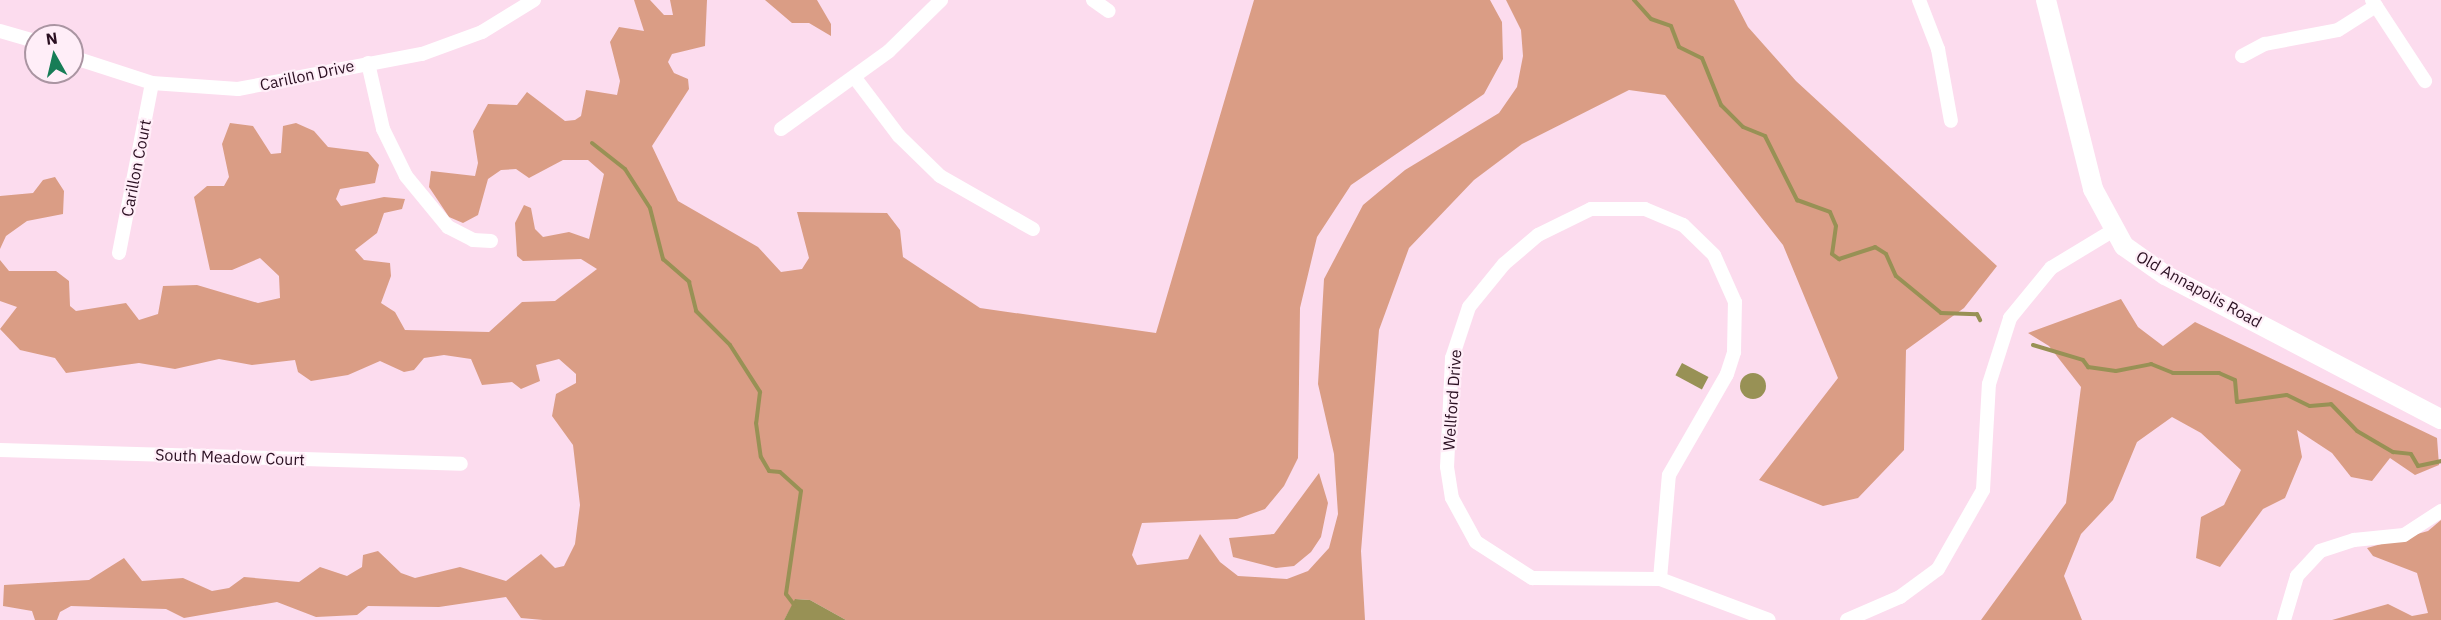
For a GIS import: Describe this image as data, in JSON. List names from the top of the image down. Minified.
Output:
{"streets":{"street":["Carillon Drive","Carillon Court","Old Annapolis Road","Wellford Drive","South Meadow Court"]},"crossings":[["Carillon Drive","Carillon Court"]],"north":"top"}
